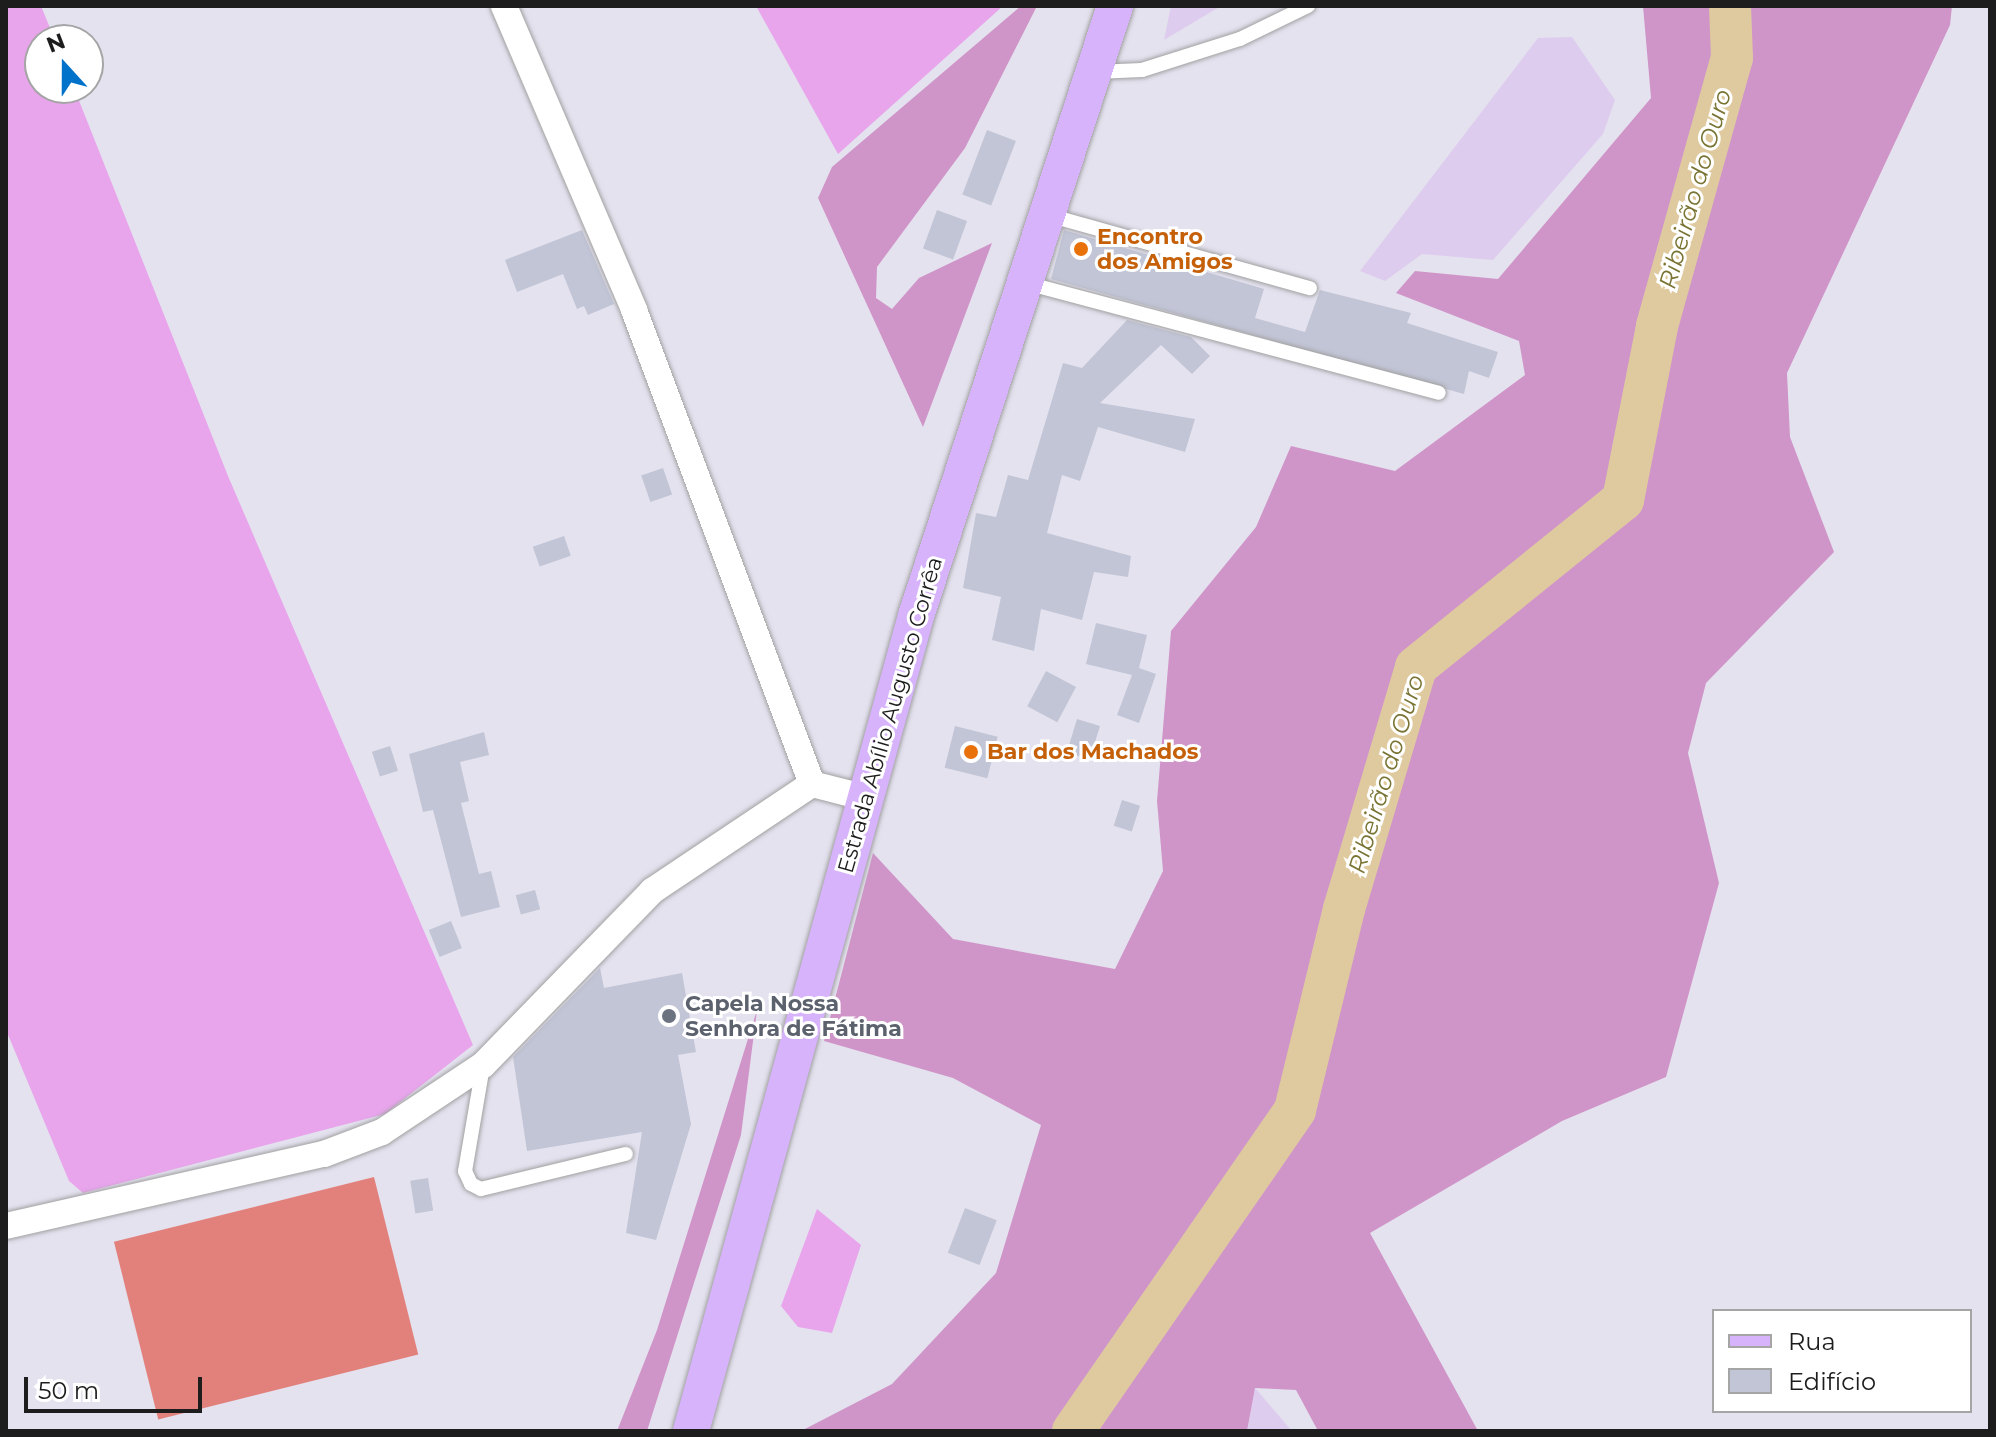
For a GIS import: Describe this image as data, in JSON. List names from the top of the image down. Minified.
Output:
{"streets":{"main road":["Estrada Abílio Augusto Corrêa"]},"water":["Ribeirão do Ouro"],"places":["Encontro dos Amigos","Bar dos Machados","Capela Nossa Senhora de Fátima"],"legend":["Rua","Edifício"],"scale_bar":"50 m","north":"top"}
